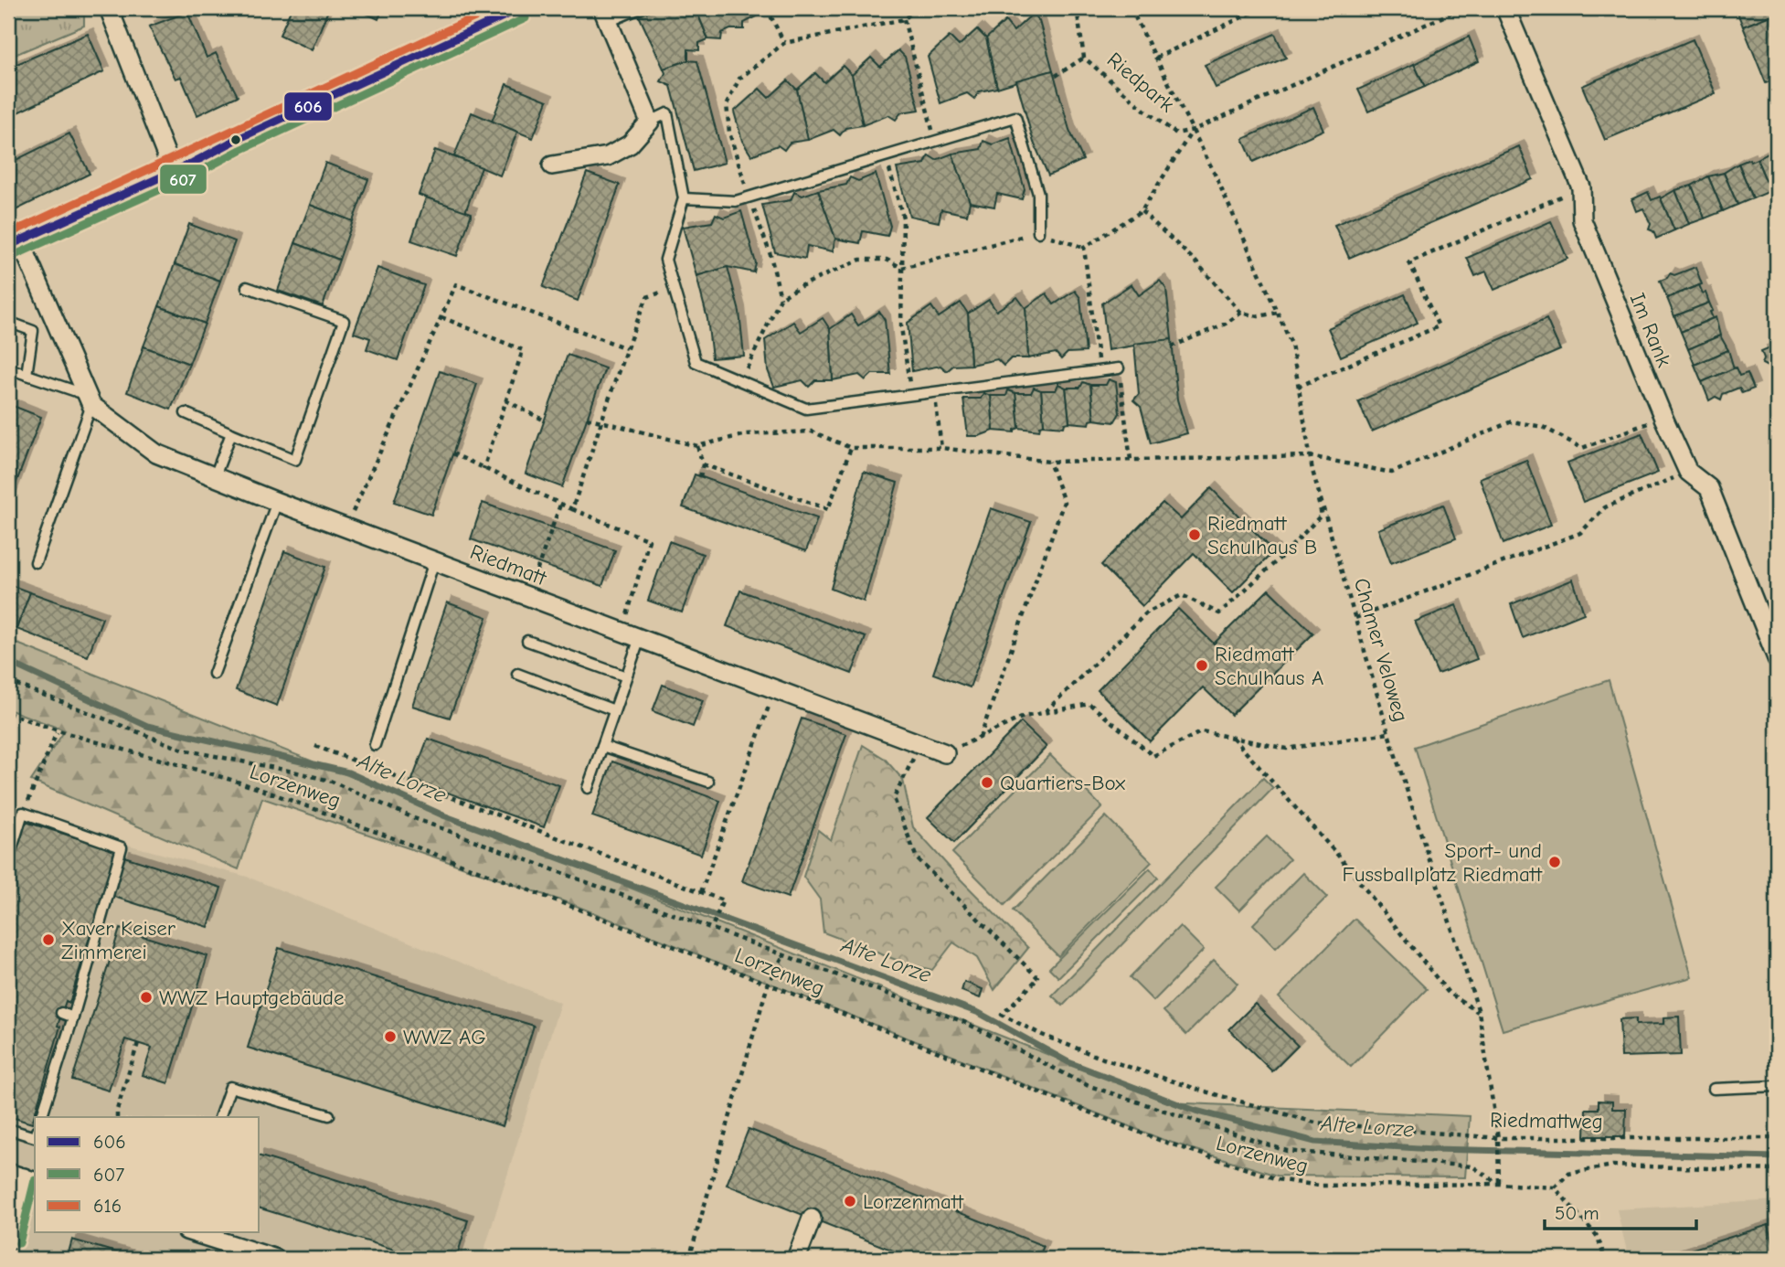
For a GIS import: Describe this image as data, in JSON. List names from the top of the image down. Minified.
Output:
{"streets":{"street":["Im Rank","Riedmatt"],"path":["Riedpark","Chamer Veloweg","Lorzenweg","Riedmattweg"]},"crossings":[["Riedpark","Chamer Veloweg"],["Riedmatt","Riedmattweg"],["Chamer Veloweg","Lorzenweg"],["Chamer Veloweg","Riedmattweg"]],"water":["Alte Lorze"],"places":["Riedmatt Schulhaus B","Riedmatt Schulhaus A","Quartiers-Box","Sport- und Fussballplatz Riedmatt","Xaver Keiser Zimmerei","WWZ Hauptgebäude","WWZ AG","Lorzenmatt"],"lines":["transit line 606","transit line 616","transit line 607"],"legend":["606","607","616"],"scale_bar":"50 m"}
